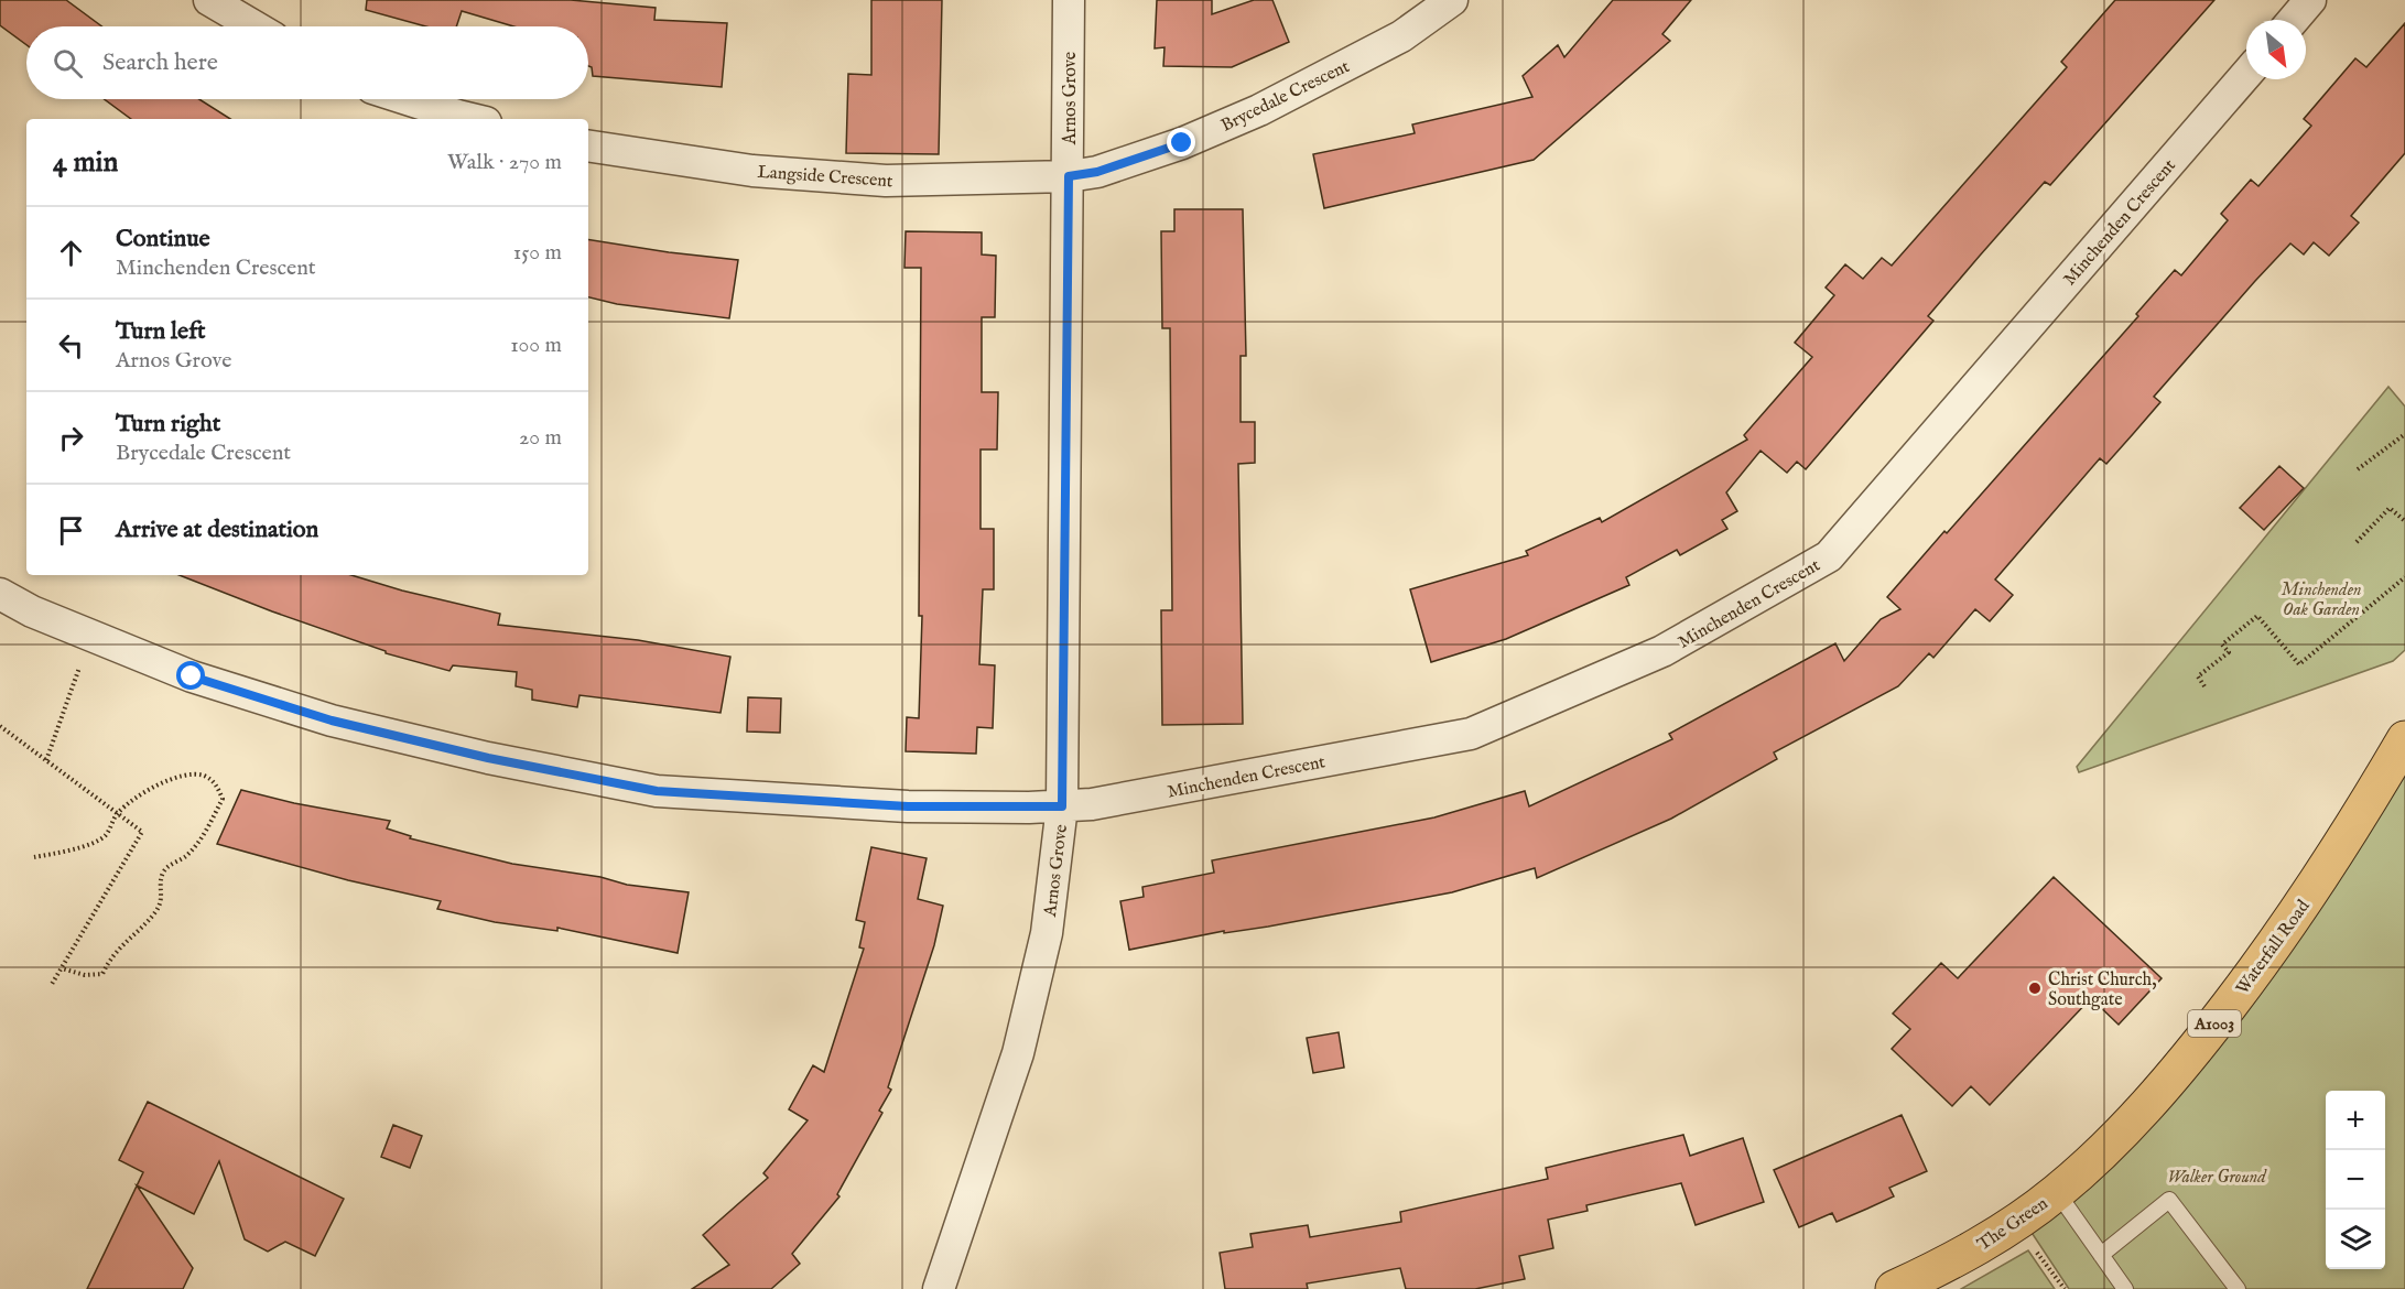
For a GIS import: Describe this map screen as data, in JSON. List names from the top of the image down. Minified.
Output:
{"streets":{"main road":["Waterfall Road","A1003","The Green"],"street":["Brycedale Crescent","Arnos Grove","Langside Crescent","Minchenden Crescent"]},"crossings":[["Brycedale Crescent","Arnos Grove"],["Brycedale Crescent","Langside Crescent"],["Arnos Grove","Langside Crescent"],["Arnos Grove","Minchenden Crescent"],["Waterfall Road","The Green"]],"parks":["Minchenden Oak Garden","Walker Ground"],"places":["Christ Church, Southgate"],"north":"bottom right","page":{"search":"Search here","heading":["4 min","Walk · 270 m"],"list":[["Continue","Minchenden Crescent","150 m"],["Turn left","Arnos Grove","100 m"],["Turn right","Brycedale Crescent","20 m"],"Arrive at destination"],"map_buttons":["+","−"]}}
